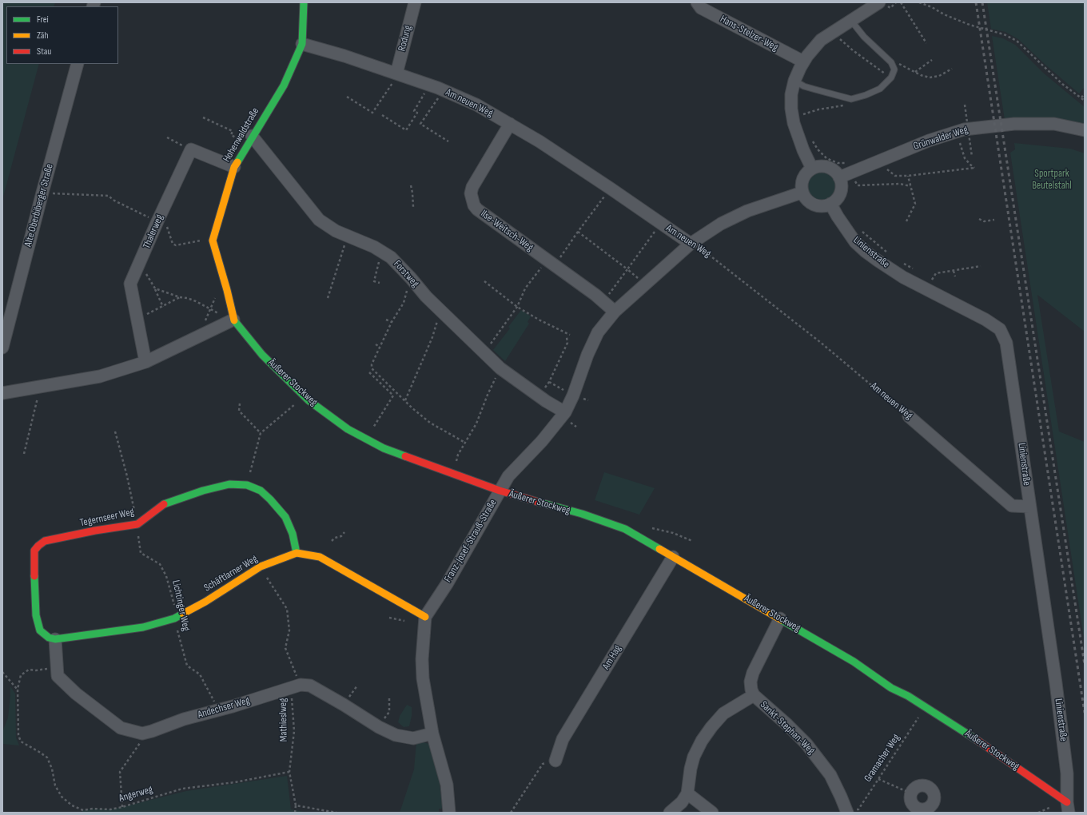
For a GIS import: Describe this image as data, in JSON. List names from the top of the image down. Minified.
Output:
{"streets":{"street":["Hans-Stelzer-Weg","Rodung","Am neuen Weg","Hohenwaldstraße","Grünwalder Weg","Alte Oberbiberger Straße","Ilse-Weitsch-Weg","Thalerweg","Linienstraße","Forstweg","Äußerer Stockweg","Tegernseer Weg","Franz-Josef-Strauß-Straße","Schäftlarner Weg","Am Hag","Andechser Weg","Sankt-Stephan-Weg"],"path":["Lichtinger Weg","Mathieslweg","Gramacher Weg","Angerweg"]},"crossings":[["Rodung","Am neuen Weg"],["Am neuen Weg","Hohenwaldstraße"],["Am neuen Weg","Ilse-Weitsch-Weg"],["Am neuen Weg","Linienstraße"],["Am neuen Weg","Franz-Josef-Strauß-Straße"],["Hohenwaldstraße","Forstweg"],["Hohenwaldstraße","Äußerer Stockweg"],["Grünwalder Weg","Linienstraße"],["Grünwalder Weg","Franz-Josef-Strauß-Straße"],["Ilse-Weitsch-Weg","Franz-Josef-Strauß-Straße"],["Linienstraße","Äußerer Stockweg"],["Linienstraße","Franz-Josef-Strauß-Straße"],["Forstweg","Franz-Josef-Strauß-Straße"],["Äußerer Stockweg","Franz-Josef-Strauß-Straße"],["Äußerer Stockweg","Am Hag"],["Äußerer Stockweg","Gramacher Weg"],["Tegernseer Weg","Schäftlarner Weg"],["Tegernseer Weg","Lichtinger Weg"],["Schäftlarner Weg","Lichtinger Weg"],["Schäftlarner Weg","Mathieslweg"],["Lichtinger Weg","Andechser Weg"],["Andechser Weg","Mathieslweg"],["Mathieslweg","Angerweg"],["Sankt-Stephan-Weg","Gramacher Weg"]],"parks":["Sportpark Beutelstahl"],"legend":["Frei","Zäh","Stau"]}
